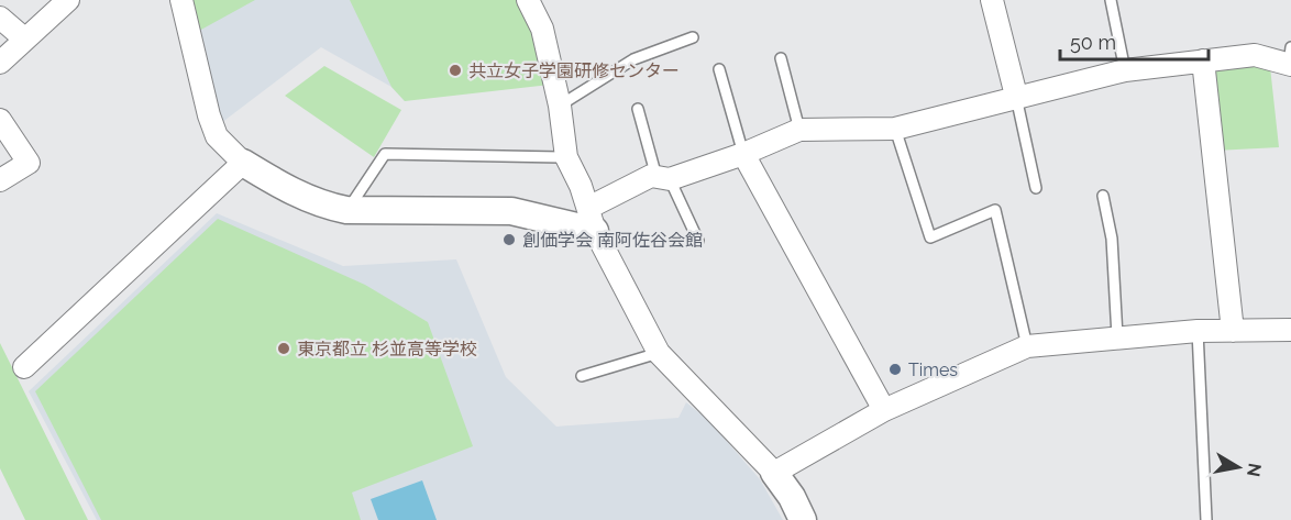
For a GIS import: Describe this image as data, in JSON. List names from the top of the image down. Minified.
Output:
{"places":["共立女子学園研修センター","創価学会 南阿佐谷会館","東京都立 杉並高等学校","Times"],"scale_bar":"50 m","north":"right"}
